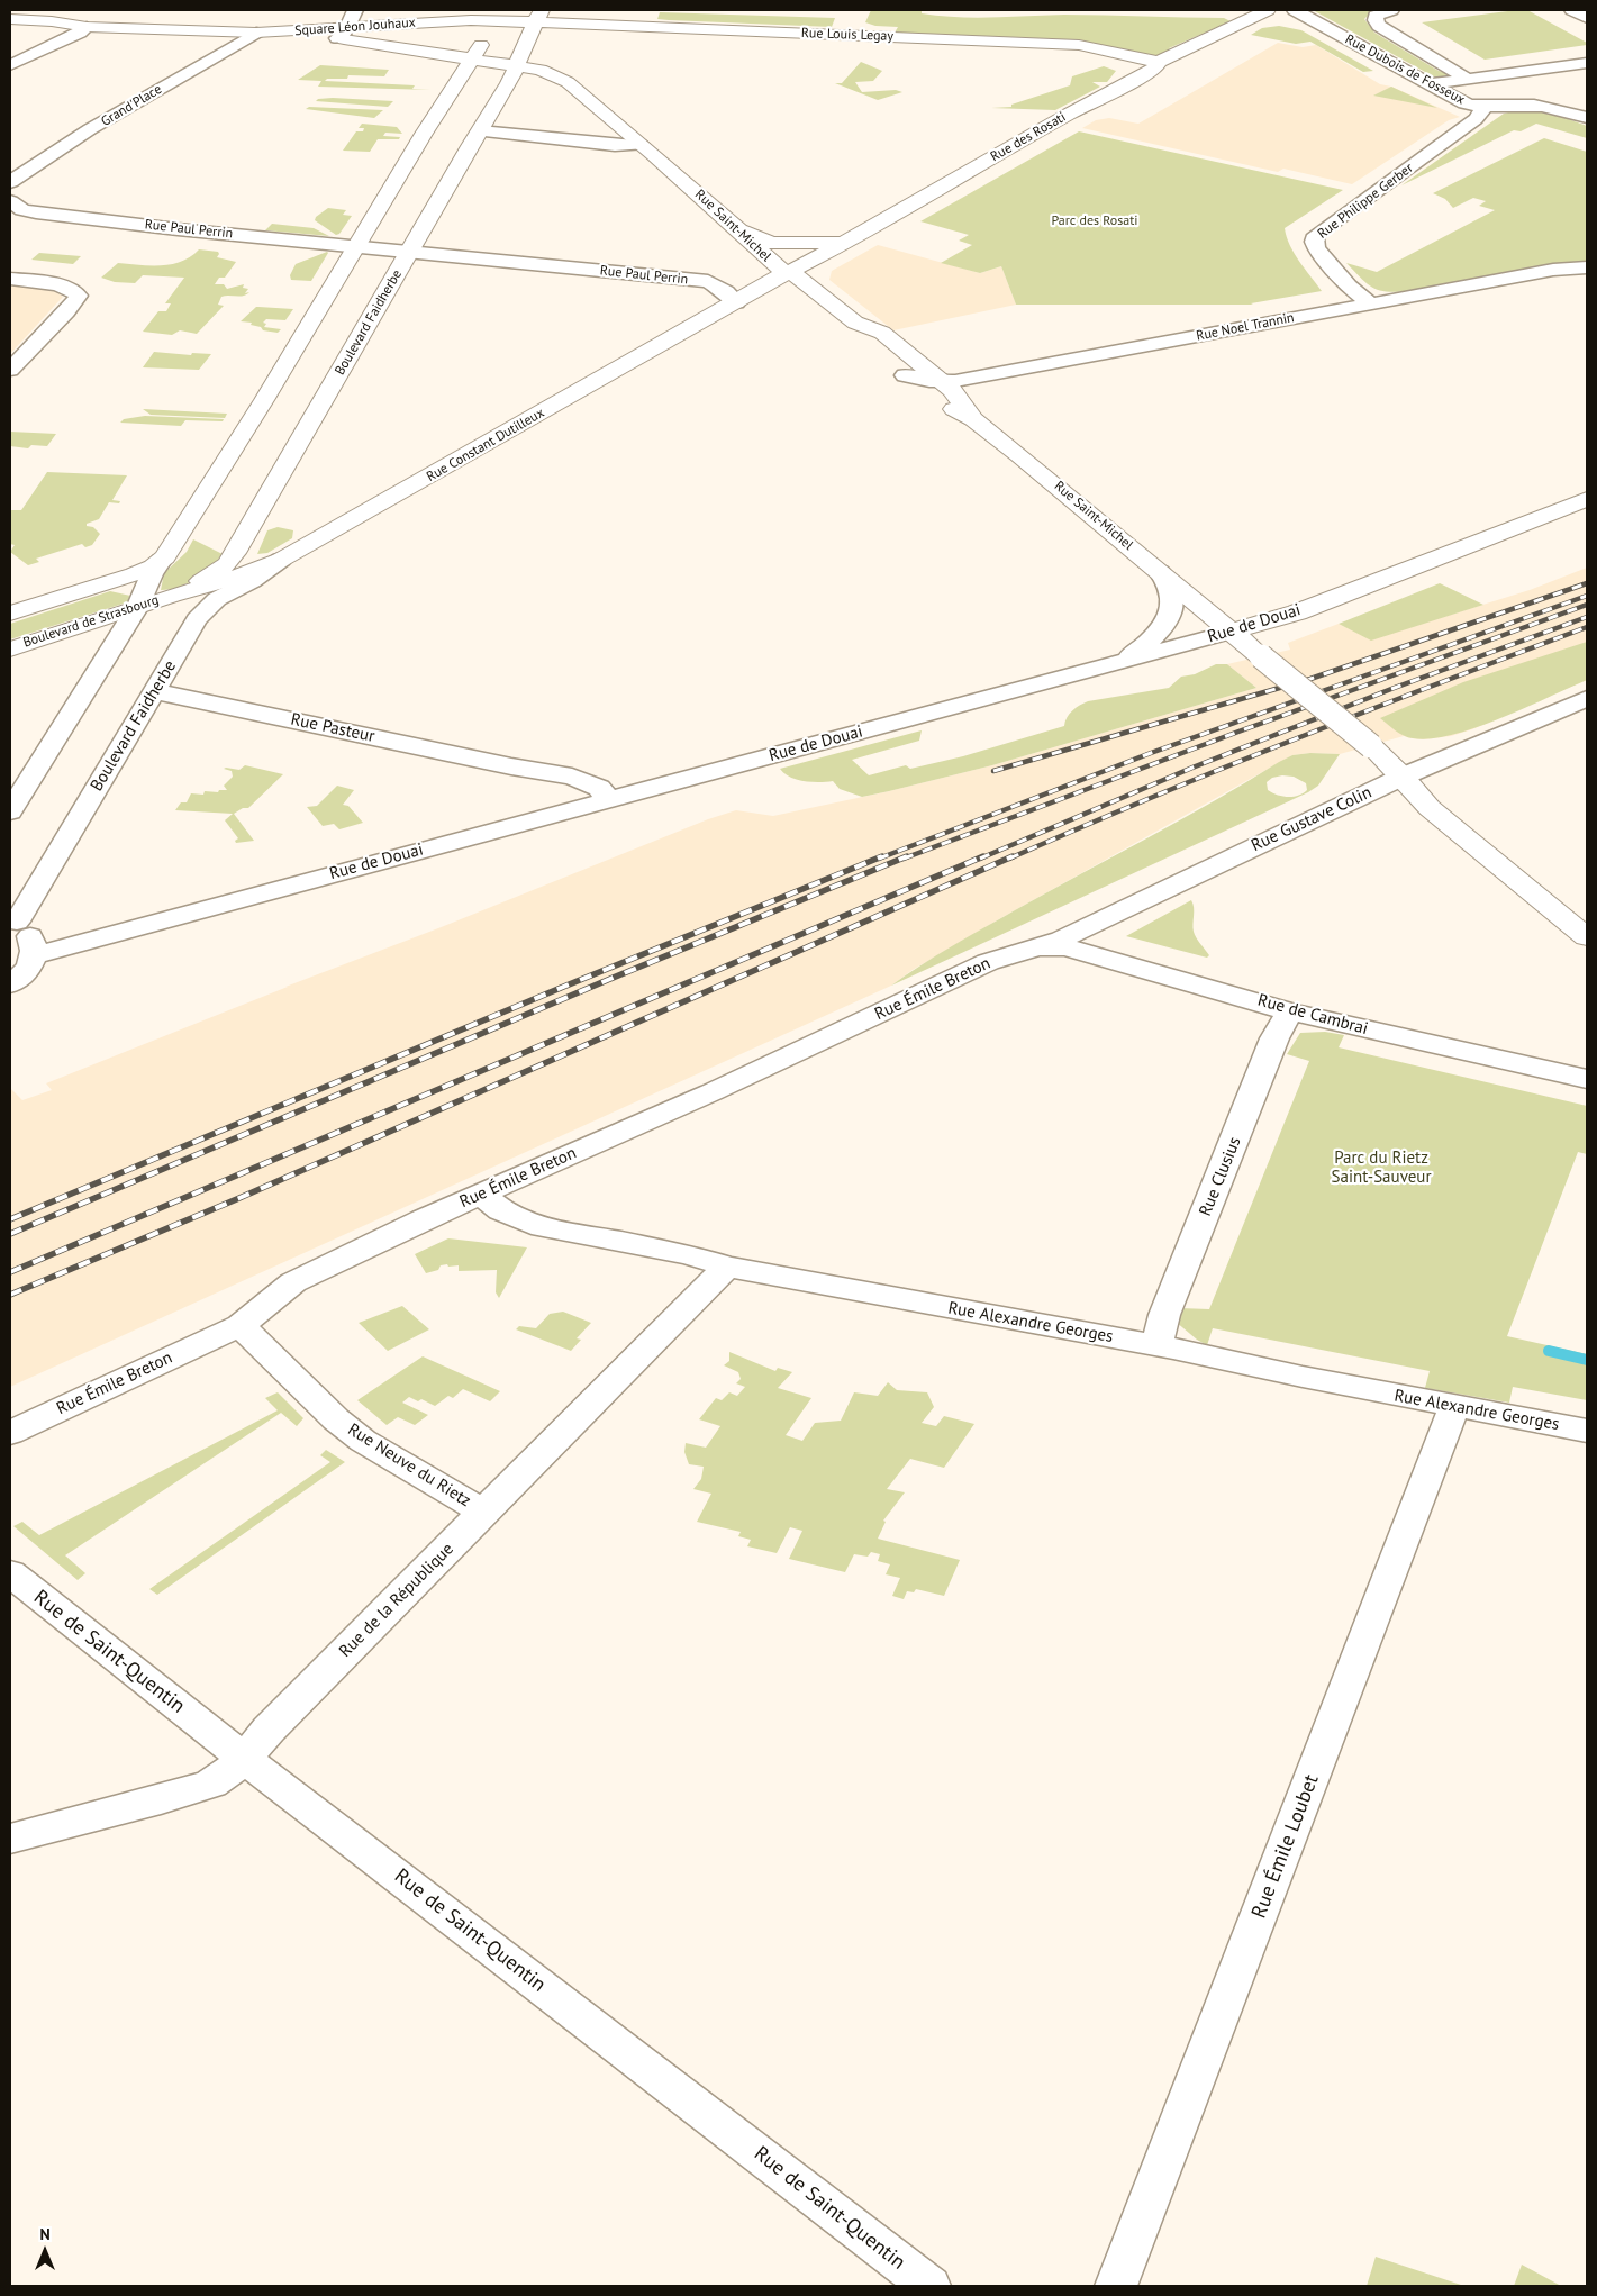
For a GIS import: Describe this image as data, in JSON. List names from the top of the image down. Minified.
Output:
{"streets":{"main road":["Square Léon Jouhaux","Rue Louis Legay","Grand'Place","Rue des Rosati","Rue Saint-Michel","Boulevard Faidherbe","Rue Constant Dutilleux","Boulevard de Strasbourg","Rue de Douai"],"street":["Rue Dubois de Fosseux","Rue Philippe Gerber","Rue Paul Perrin","Rue Noel Trannin","Rue Pasteur","Rue Gustave Colin","Rue Émile Breton","Rue de Cambrai","Rue Clusius","Rue Alexandre Georges","Rue Neuve du Rietz","Rue de la République","Rue de Saint-Quentin","Rue Émile Loubet"]},"crossings":[["Square Léon Jouhaux","Rue Louis Legay"],["Square Léon Jouhaux","Grand'Place"],["Square Léon Jouhaux","Rue Saint-Michel"],["Square Léon Jouhaux","Boulevard Faidherbe"],["Rue Louis Legay","Rue des Rosati"],["Rue Louis Legay","Boulevard Faidherbe"],["Rue Dubois de Fosseux","Rue Philippe Gerber"],["Rue des Rosati","Rue Saint-Michel"],["Rue des Rosati","Rue Constant Dutilleux"],["Rue Philippe Gerber","Rue Noel Trannin"],["Rue Saint-Michel","Boulevard Faidherbe"],["Rue Saint-Michel","Rue Noel Trannin"],["Rue Saint-Michel","Rue Constant Dutilleux"],["Rue Saint-Michel","Rue de Douai"],["Rue Saint-Michel","Rue Gustave Colin"],["Rue Paul Perrin","Boulevard Faidherbe"],["Rue Paul Perrin","Rue Constant Dutilleux"],["Boulevard Faidherbe","Rue Constant Dutilleux"],["Boulevard Faidherbe","Boulevard de Strasbourg"],["Boulevard Faidherbe","Rue Pasteur"],["Rue Constant Dutilleux","Boulevard de Strasbourg"],["Rue de Douai","Rue Pasteur"],["Rue Gustave Colin","Rue Émile Breton"],["Rue Gustave Colin","Rue de Cambrai"],["Rue Émile Breton","Rue de Cambrai"],["Rue Émile Breton","Rue Alexandre Georges"],["Rue Émile Breton","Rue Neuve du Rietz"],["Rue de Cambrai","Rue Clusius"],["Rue Clusius","Rue Alexandre Georges"],["Rue Alexandre Georges","Rue de la République"],["Rue Alexandre Georges","Rue Émile Loubet"],["Rue Neuve du Rietz","Rue de la République"],["Rue de la République","Rue de Saint-Quentin"]],"parks":["Parc des Rosati","Parc du Rietz Saint-Sauveur"],"north":"top"}
